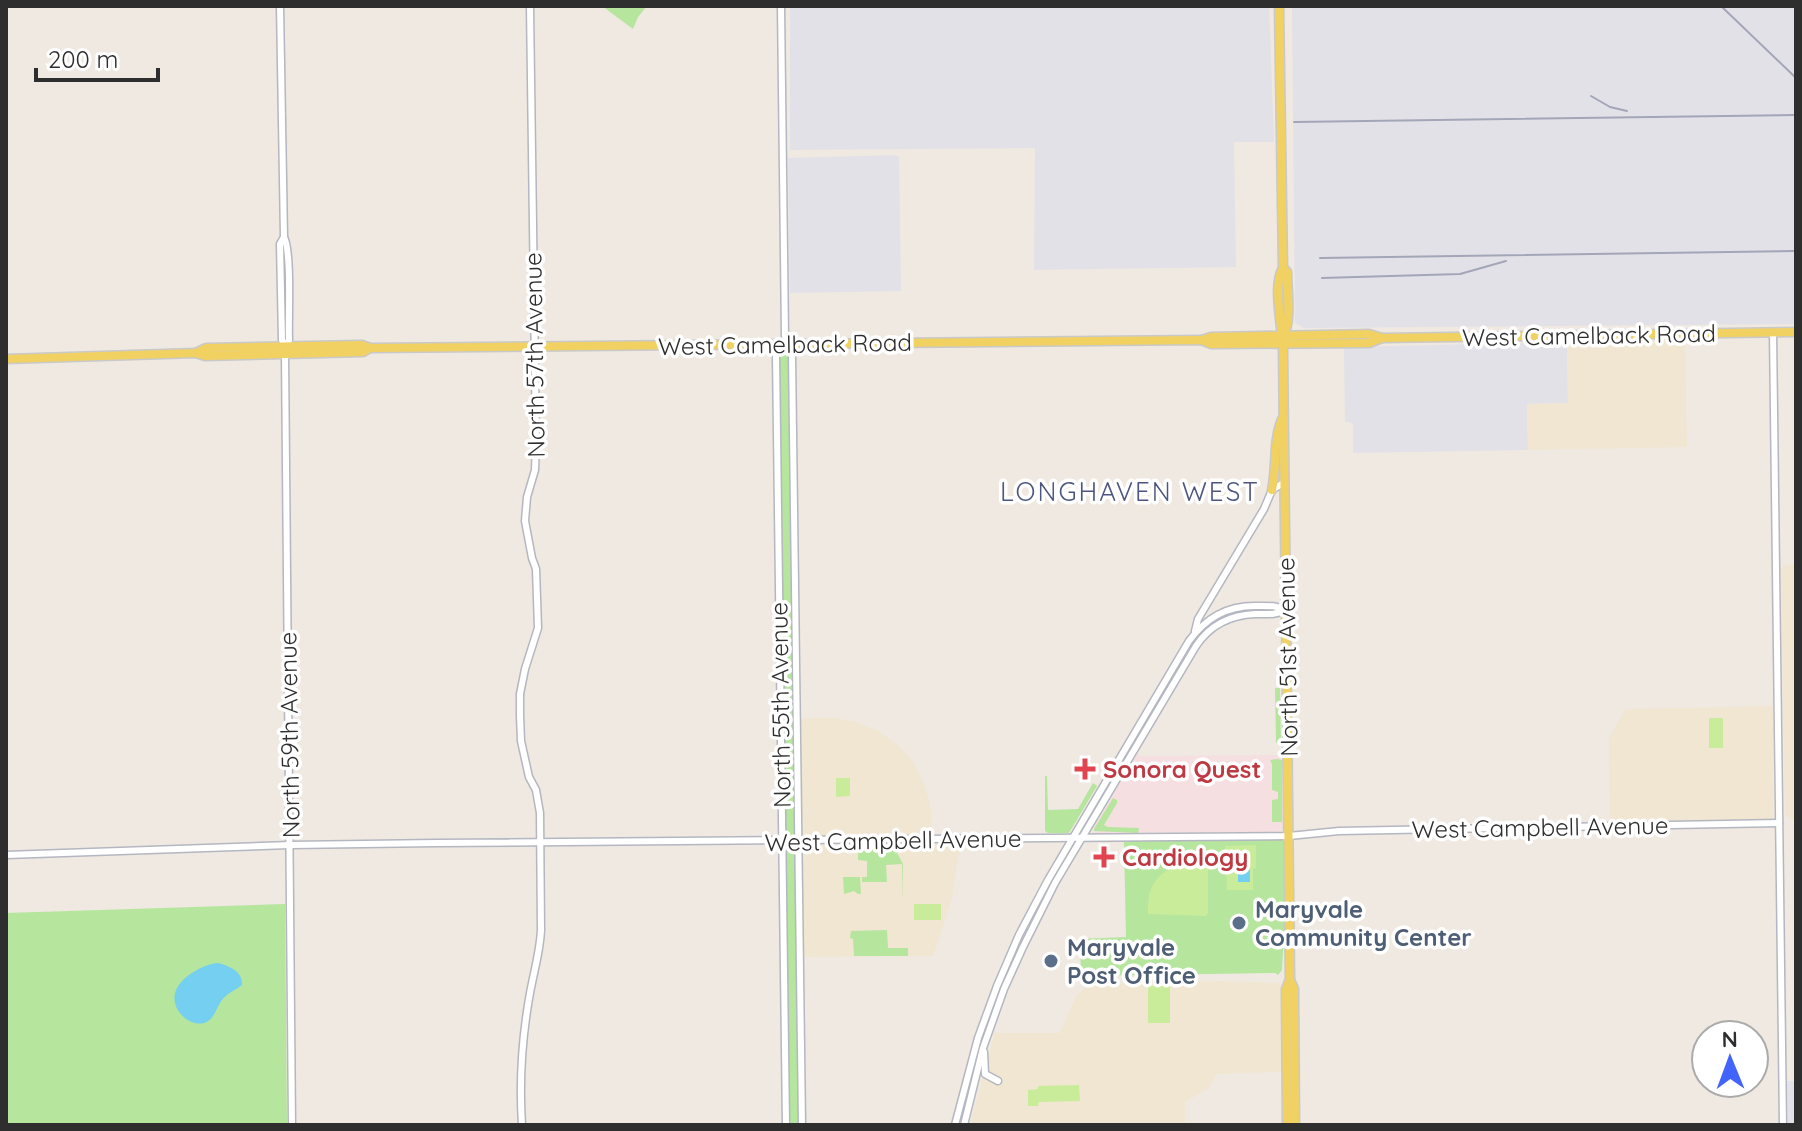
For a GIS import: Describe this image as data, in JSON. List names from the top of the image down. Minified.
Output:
{"streets":{"main road":["West Camelback Road","North 51st Avenue"],"street":["North 57th Avenue","North 55th Avenue","North 59th Avenue","West Campbell Avenue"]},"crossings":[["West Camelback Road","North 57th Avenue"],["West Camelback Road","North 51st Avenue"],["West Camelback Road","North 55th Avenue"],["West Camelback Road","North 59th Avenue"],["North 57th Avenue","West Campbell Avenue"],["North 51st Avenue","West Campbell Avenue"],["North 55th Avenue","West Campbell Avenue"],["North 59th Avenue","West Campbell Avenue"]],"districts":["LONGHAVEN WEST"],"places":{"health":["Sonora Quest","Cardiology"],"other":["Maryvale Community Center","Maryvale Post Office"]},"scale_bar":"200 m","north":"top"}
